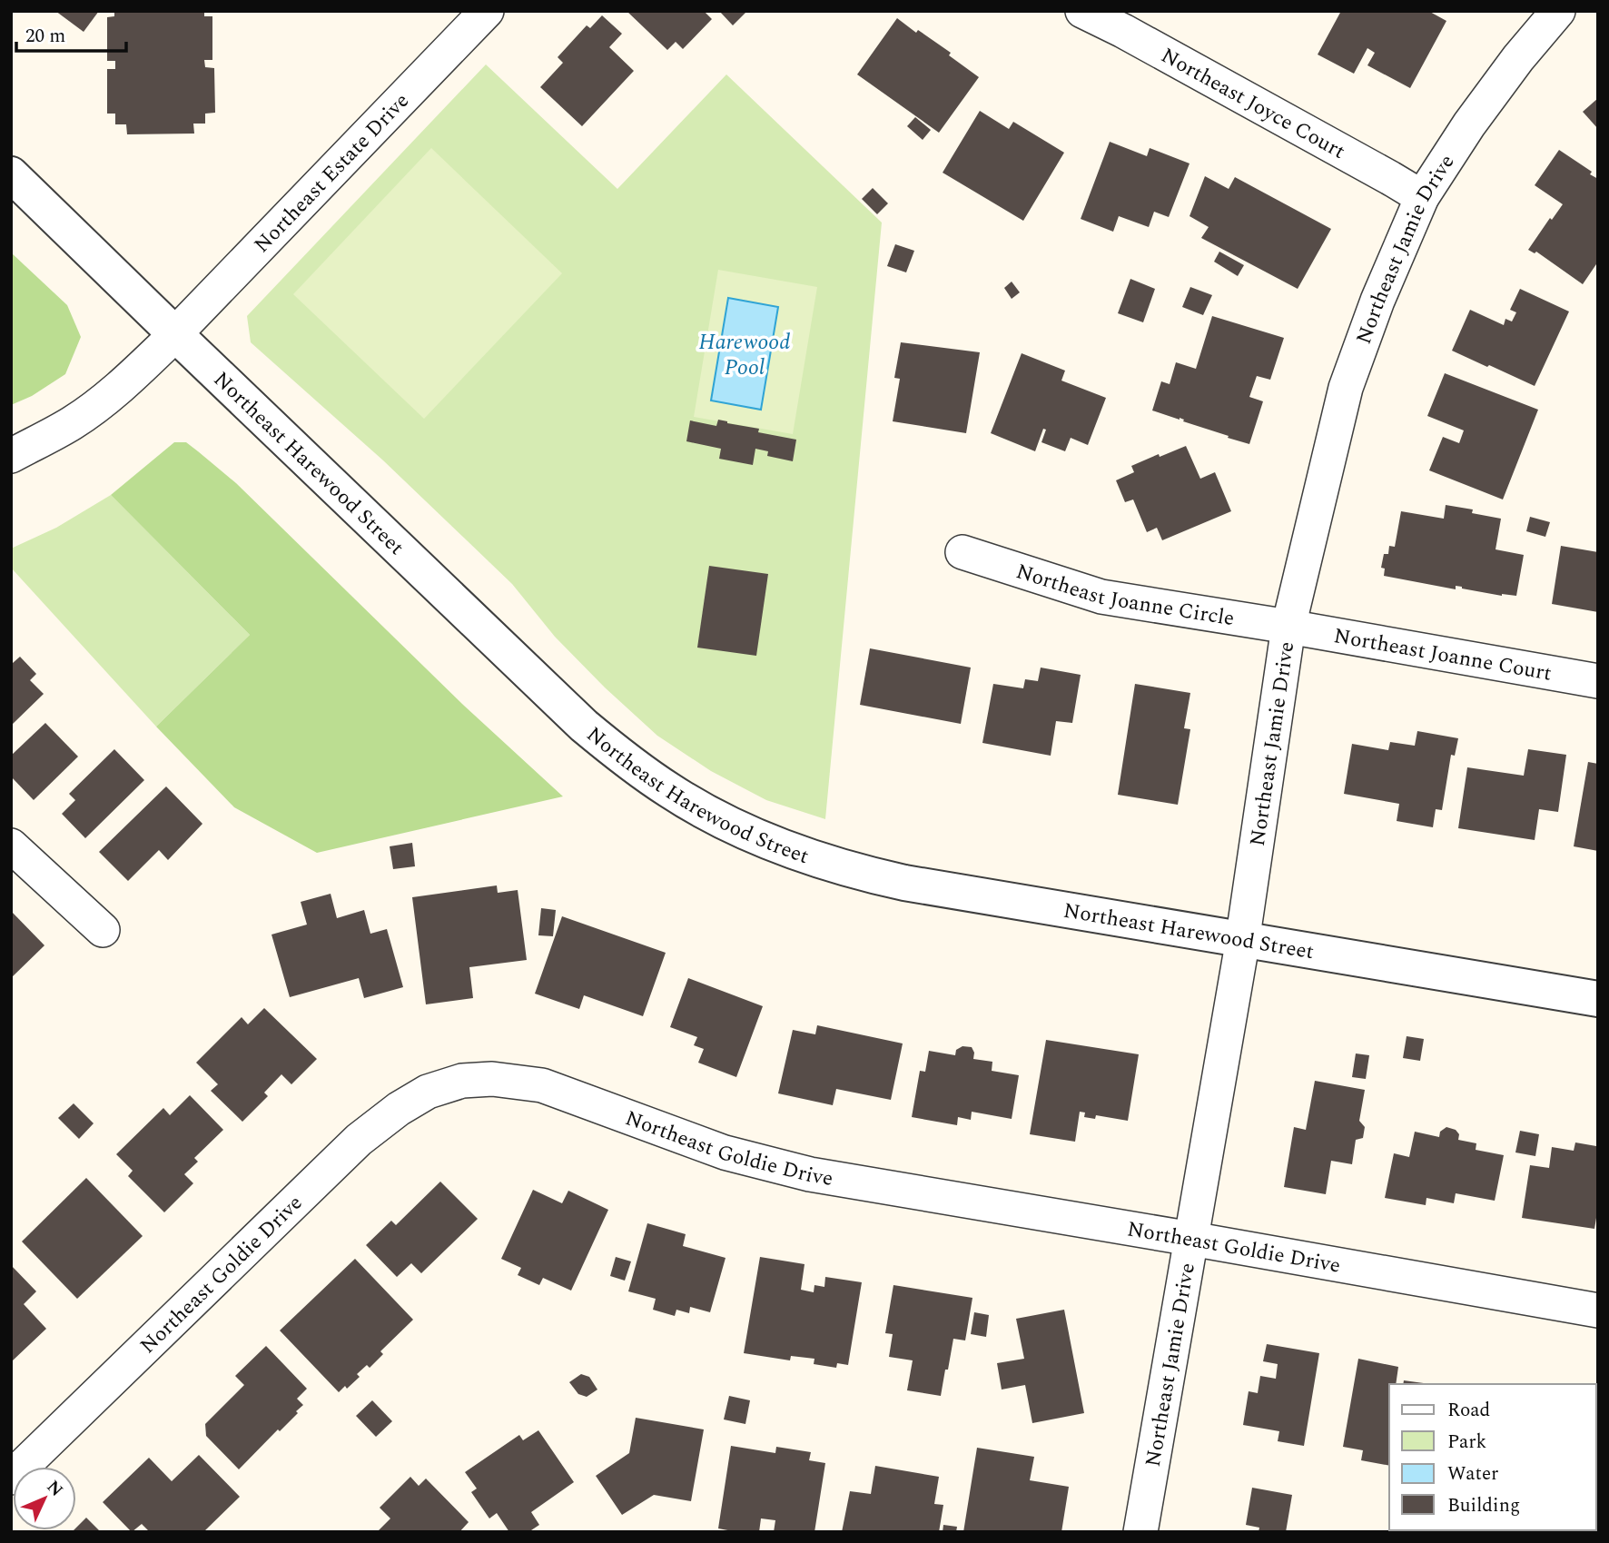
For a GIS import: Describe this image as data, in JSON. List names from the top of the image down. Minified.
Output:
{"streets":{"street":["Northeast Joyce Court","Northeast Estate Drive","Northeast Jamie Drive","Northeast Harewood Street","Northeast Joanne Circle","Northeast Joanne Court","Northeast Goldie Drive"]},"crossings":[["Northeast Joyce Court","Northeast Jamie Drive"],["Northeast Estate Drive","Northeast Harewood Street"],["Northeast Jamie Drive","Northeast Harewood Street"],["Northeast Jamie Drive","Northeast Joanne Circle"],["Northeast Jamie Drive","Northeast Joanne Court"],["Northeast Jamie Drive","Northeast Goldie Drive"],["Northeast Joanne Circle","Northeast Joanne Court"]],"water":["Harewood Pool"],"legend":["Road","Park","Water","Building"],"scale_bar":"20 m","north":"top right"}
